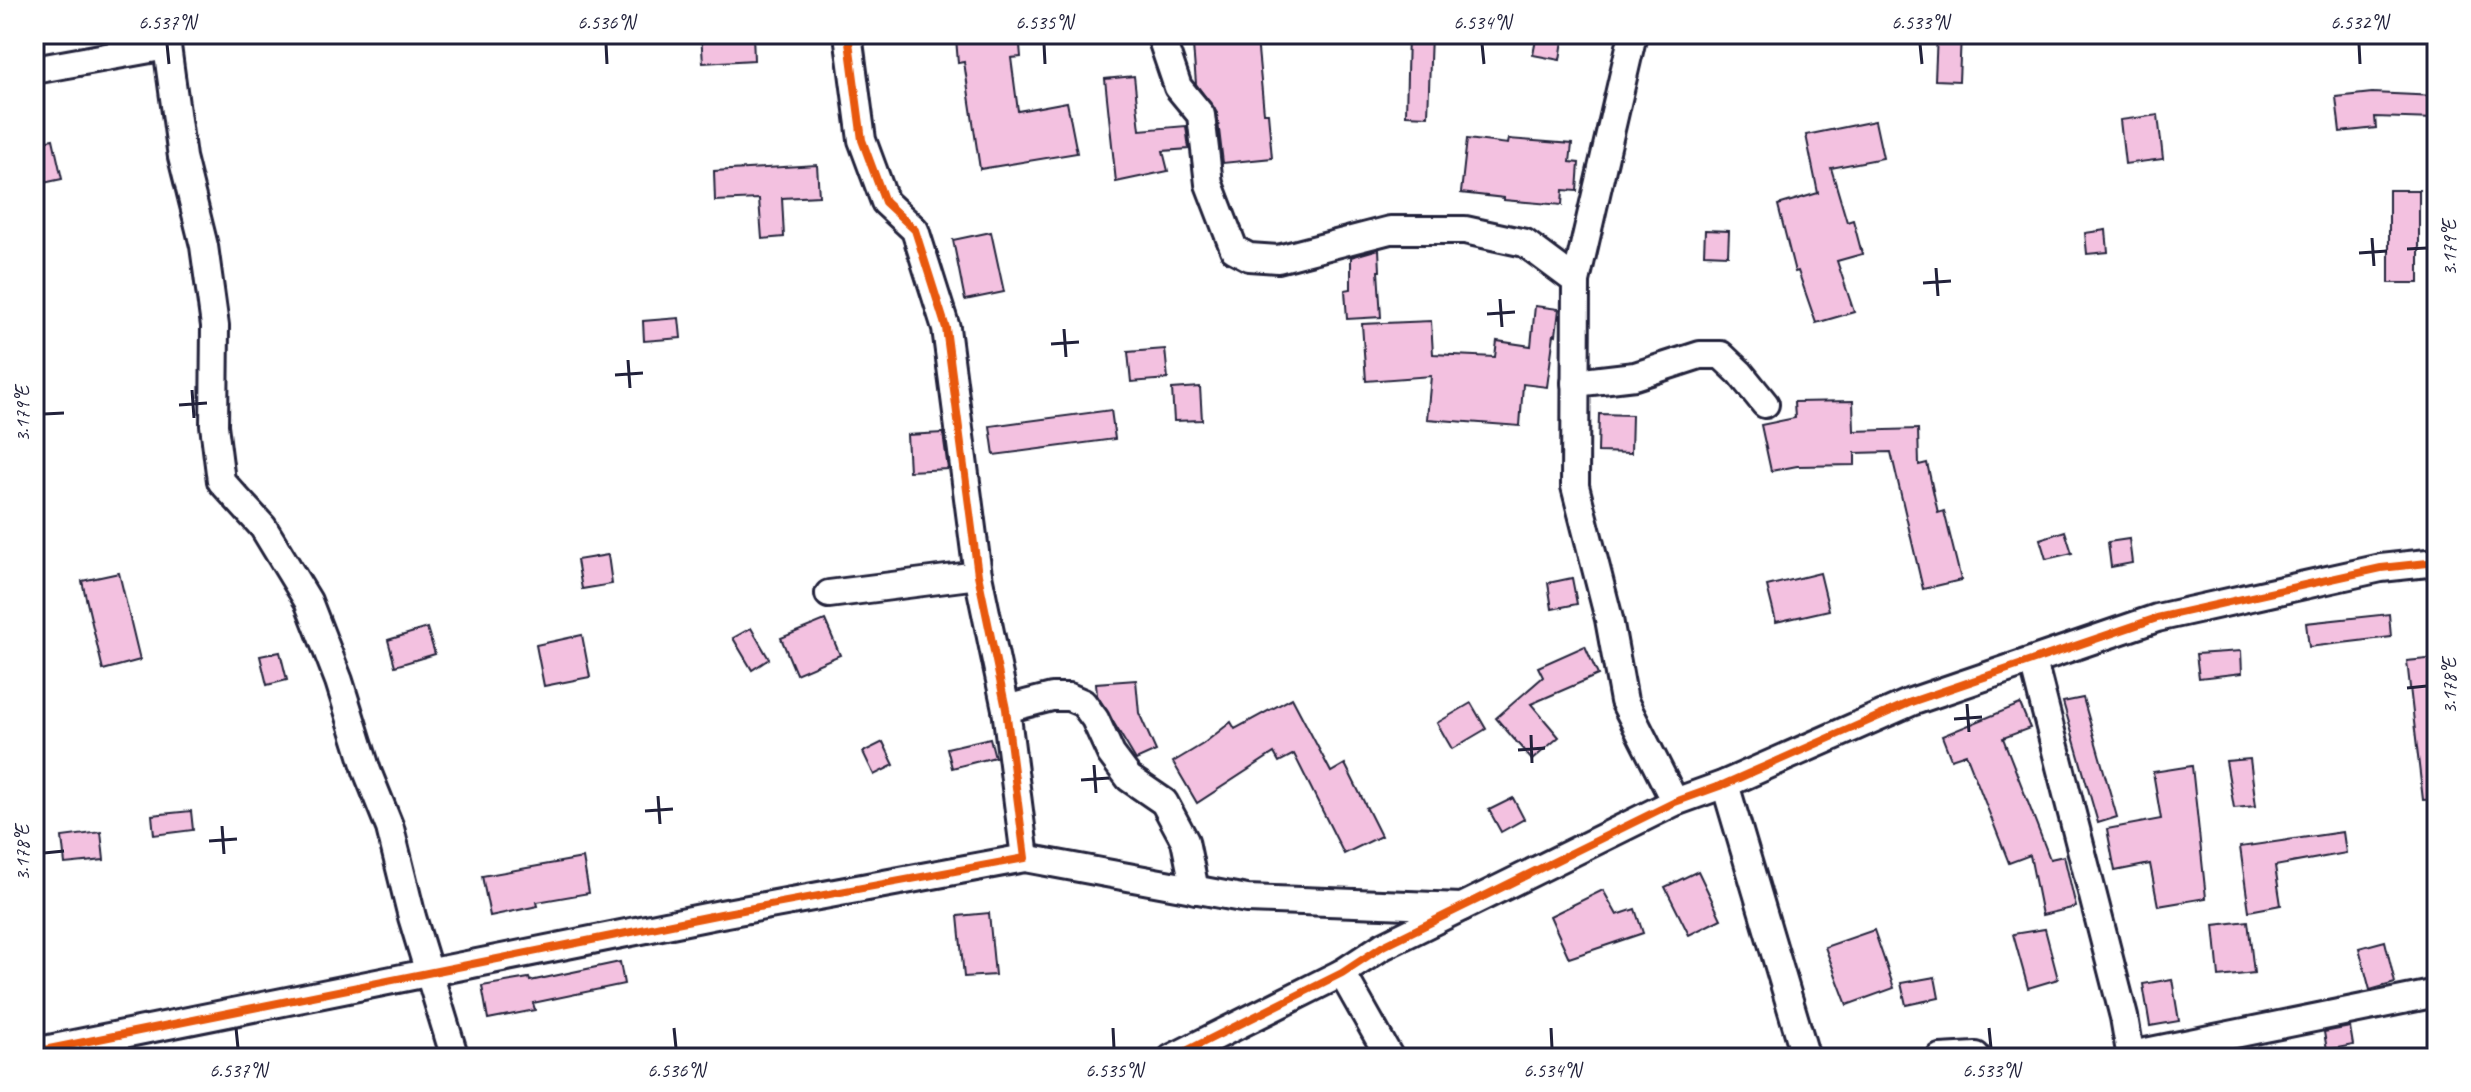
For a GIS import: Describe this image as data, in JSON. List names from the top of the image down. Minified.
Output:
{"coordinates":["6.537°N","6.536°N","6.535°N","6.534°N","6.533°N","6.532°N","3.179°E","3.178°E"]}
